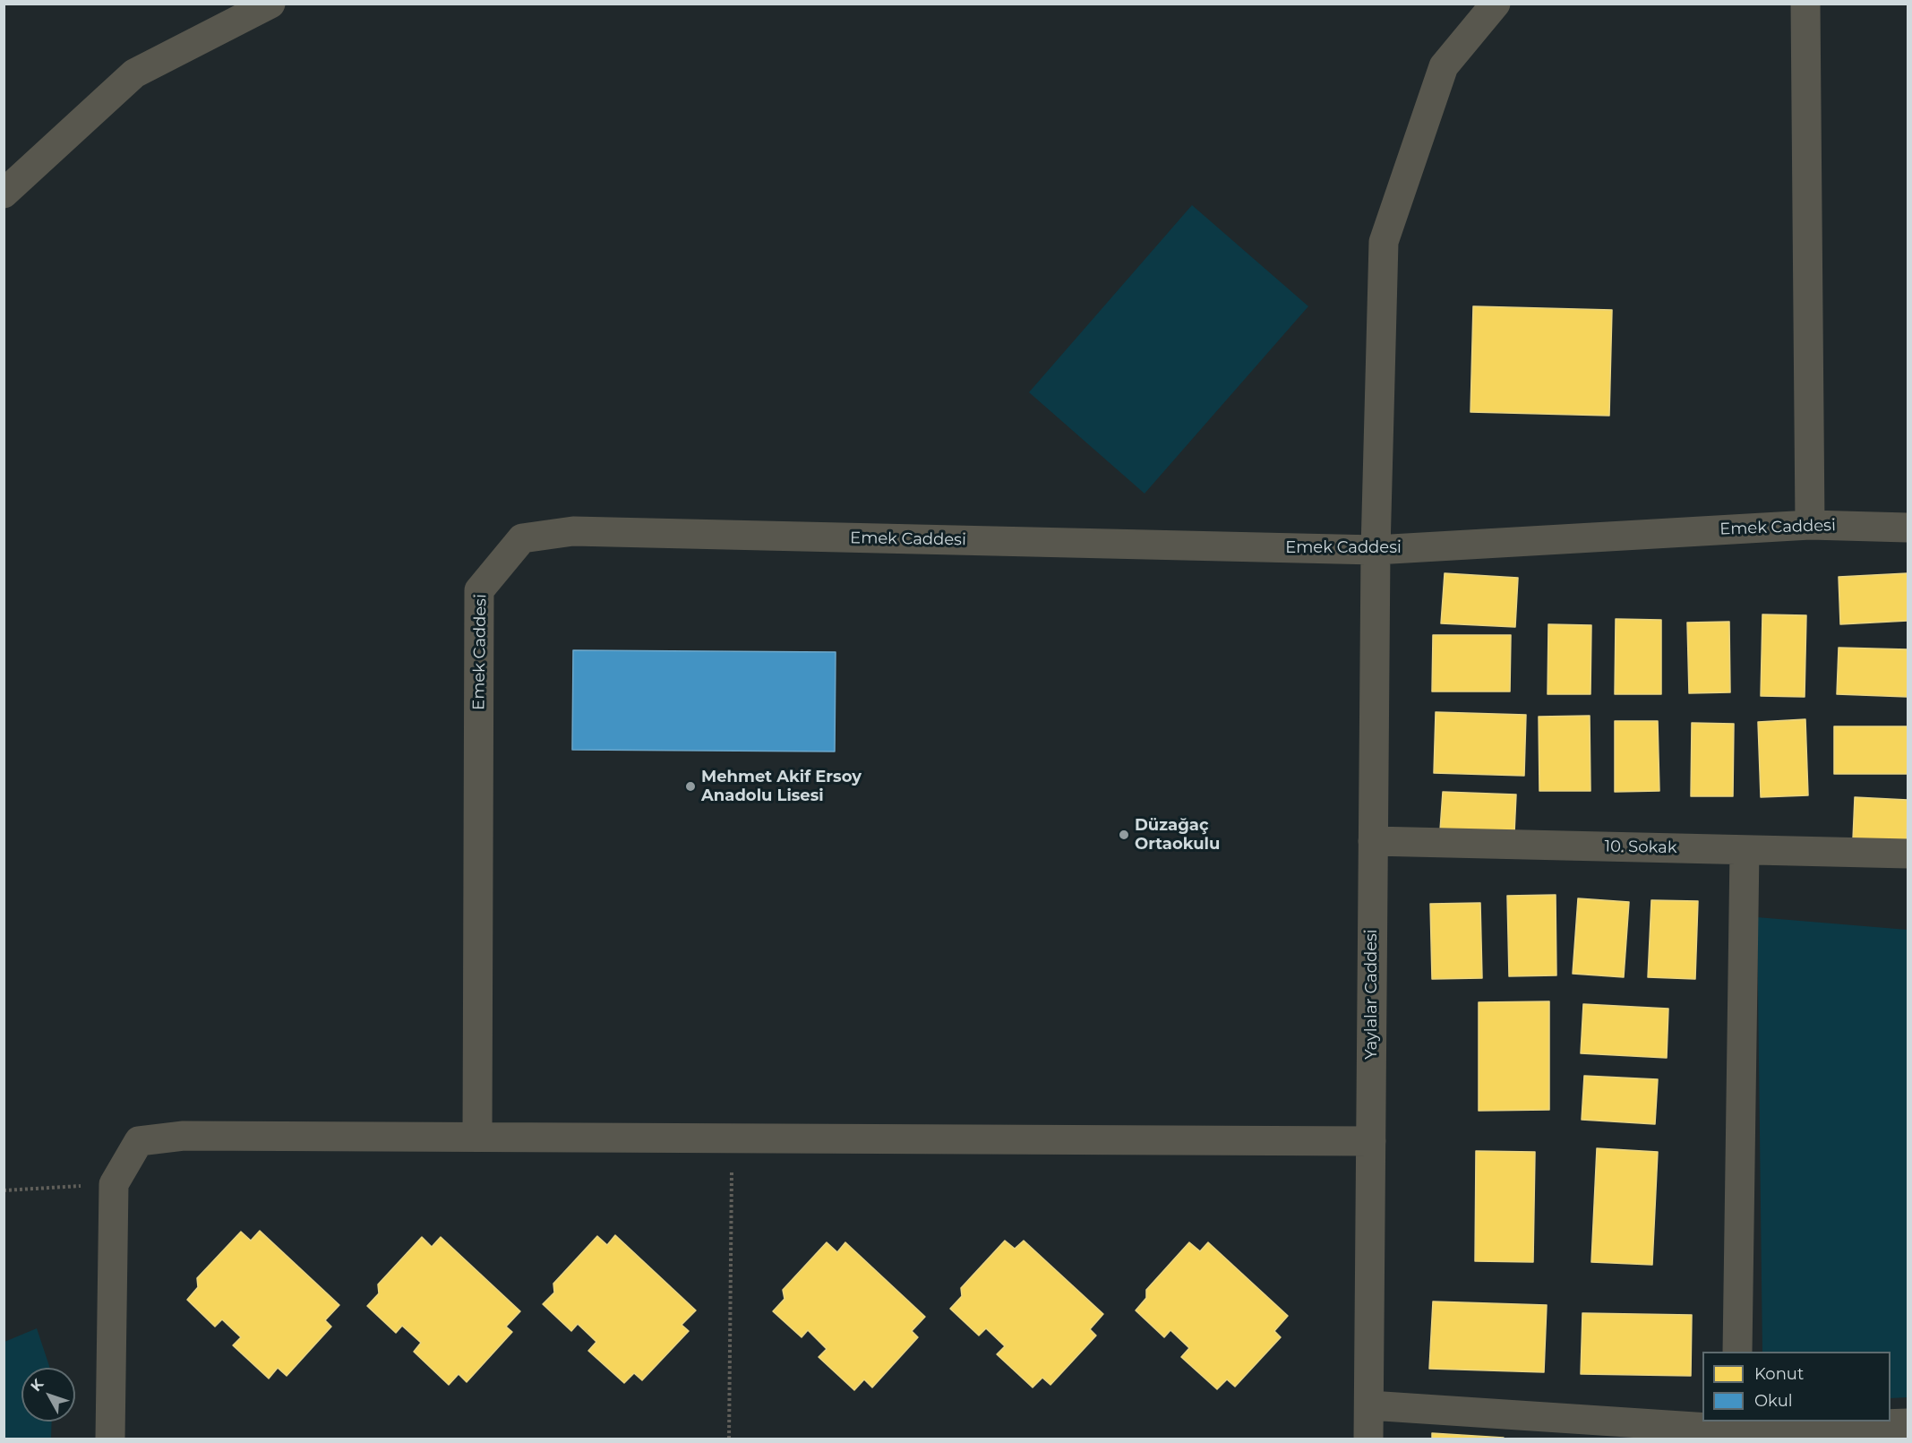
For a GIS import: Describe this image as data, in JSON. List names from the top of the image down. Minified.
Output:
{"streets":{"street":["Emek Caddesi","10. Sokak","Yaylalar Caddesi"]},"crossings":[["Emek Caddesi","Yaylalar Caddesi"],["10. Sokak","Yaylalar Caddesi"]],"places":["Mehmet Akif Ersoy Anadolu Lisesi","Düzağaç Ortaokulu"],"legend":["Konut","Okul"],"north":"top left"}
